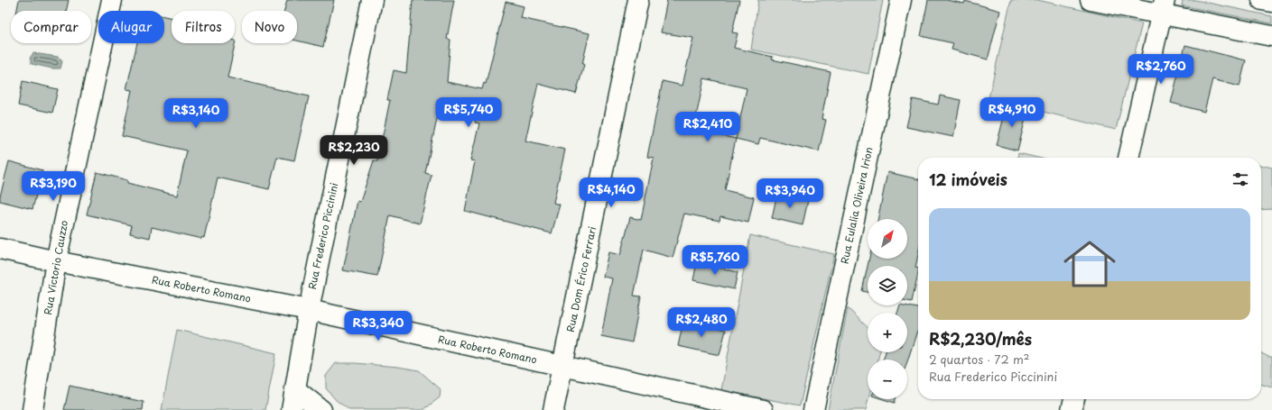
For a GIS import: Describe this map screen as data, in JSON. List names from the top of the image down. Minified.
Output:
{"streets":{"street":["Rua Eulalia Oliveira Irion","Rua Frederico Piccinini","Rua Victorio Cauzzo","Rua Dom Érico Ferrari","Rua Roberto Romano"]},"crossings":[["Rua Frederico Piccinini","Rua Roberto Romano"],["Rua Victorio Cauzzo","Rua Roberto Romano"],["Rua Dom Érico Ferrari","Rua Roberto Romano"]],"north":"top right","page":{"chip":["Comprar","Alugar","Filtros","Novo"],"price":["R$2,760","R$5,740","R$4,910","R$3,140","R$2,410","R$2,230","R$3,190","R$4,140","R$3,940","R$5,760","R$2,480","R$3,340"],"heading":"12 imóveis","list":[{"name":"R$2,230/mês","note":"2 quartos · 72 m² · Rua Frederico Piccinini"}],"map_buttons":["+","−"]}}
